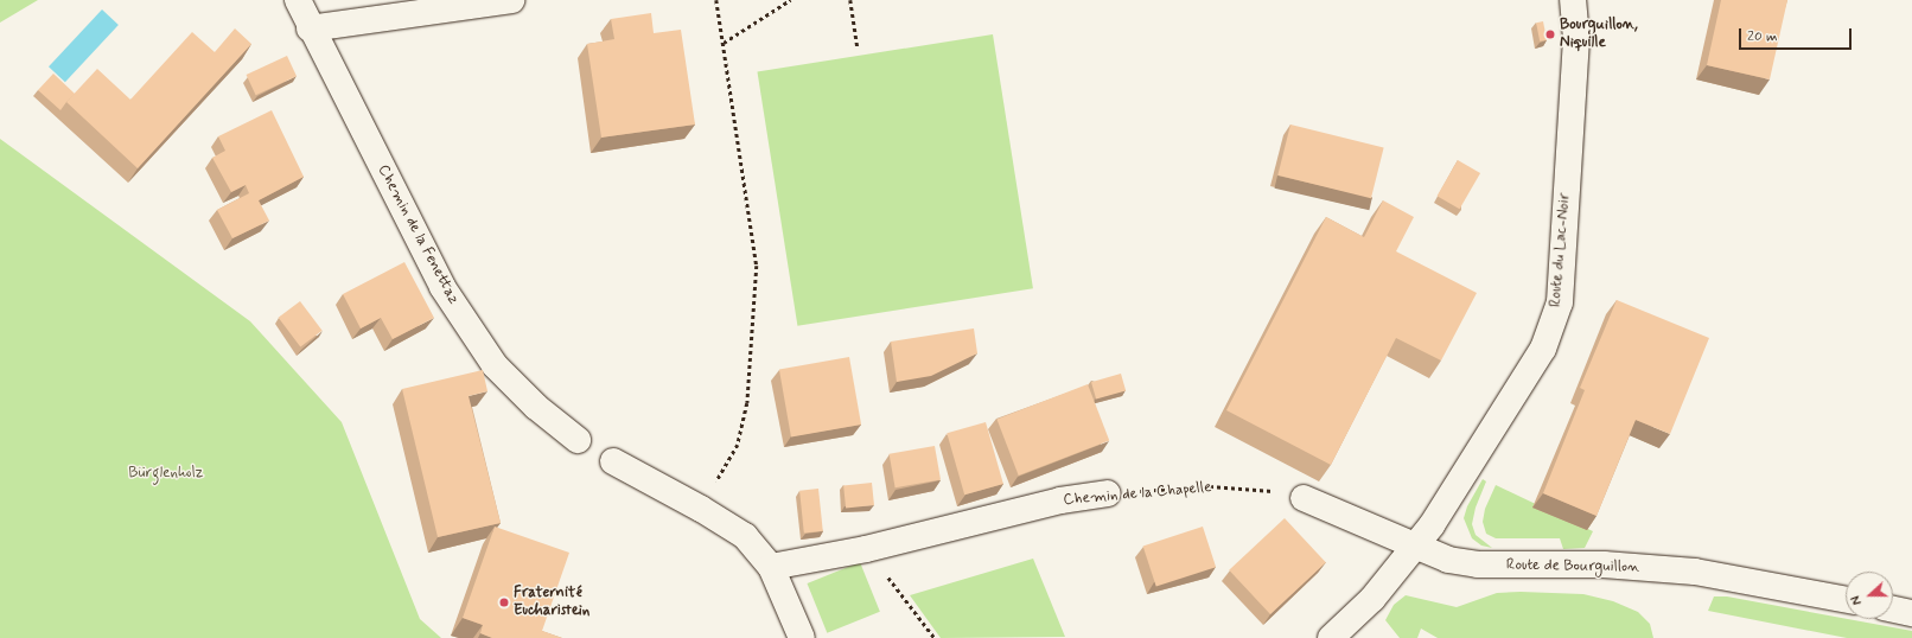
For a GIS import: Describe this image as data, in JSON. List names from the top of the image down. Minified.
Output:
{"streets":{"street":["Chemin de la Fenettaz","Route du Lac-Noir","Chemin de la Chapelle","Route de Bourguillon"]},"crossings":[["Route du Lac-Noir","Route de Bourguillon"]],"parks":["Bürglenholz"],"places":["Bourguillon, Niquille","Fraternité Eucharistein"],"scale_bar":"20 m","north":"left"}
